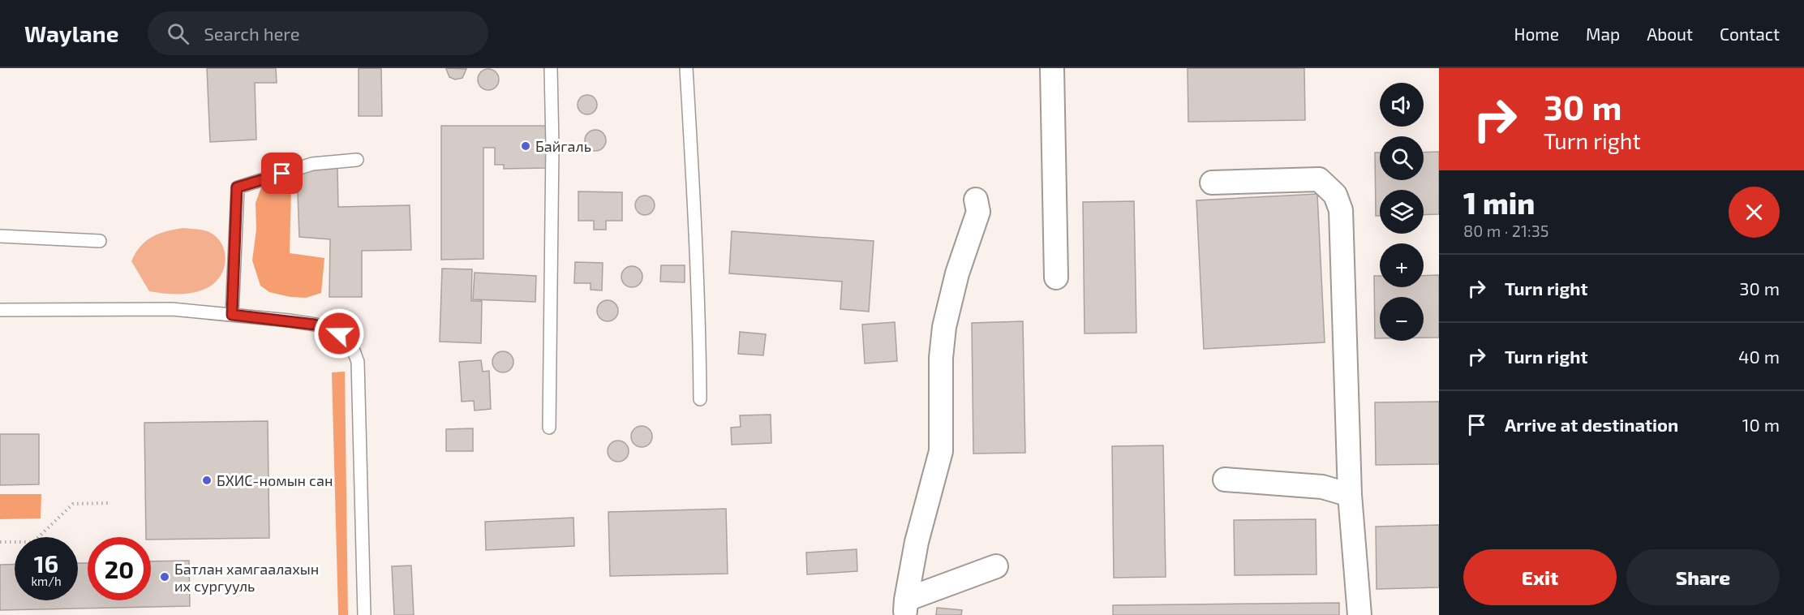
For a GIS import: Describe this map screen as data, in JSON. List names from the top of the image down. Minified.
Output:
{"places":["Байгаль","БХИС-номын сан","Батлан хамгаалахын их сургууль"],"page":{"header":"Waylane","search":"Search here","nav":["Home","Map","About","Contact"],"turn":["30 m","Turn right"],"map_buttons":["+","−"],"heading":["1 min","80 m · 21:35"],"list":[{"name":"Turn right","value":"30 m"},{"name":"Turn right","value":"40 m"},{"name":"Arrive at destination","value":"10 m"}],"speed":"16 km/h","limit":"20","buttons":["Exit","Share"]}}
